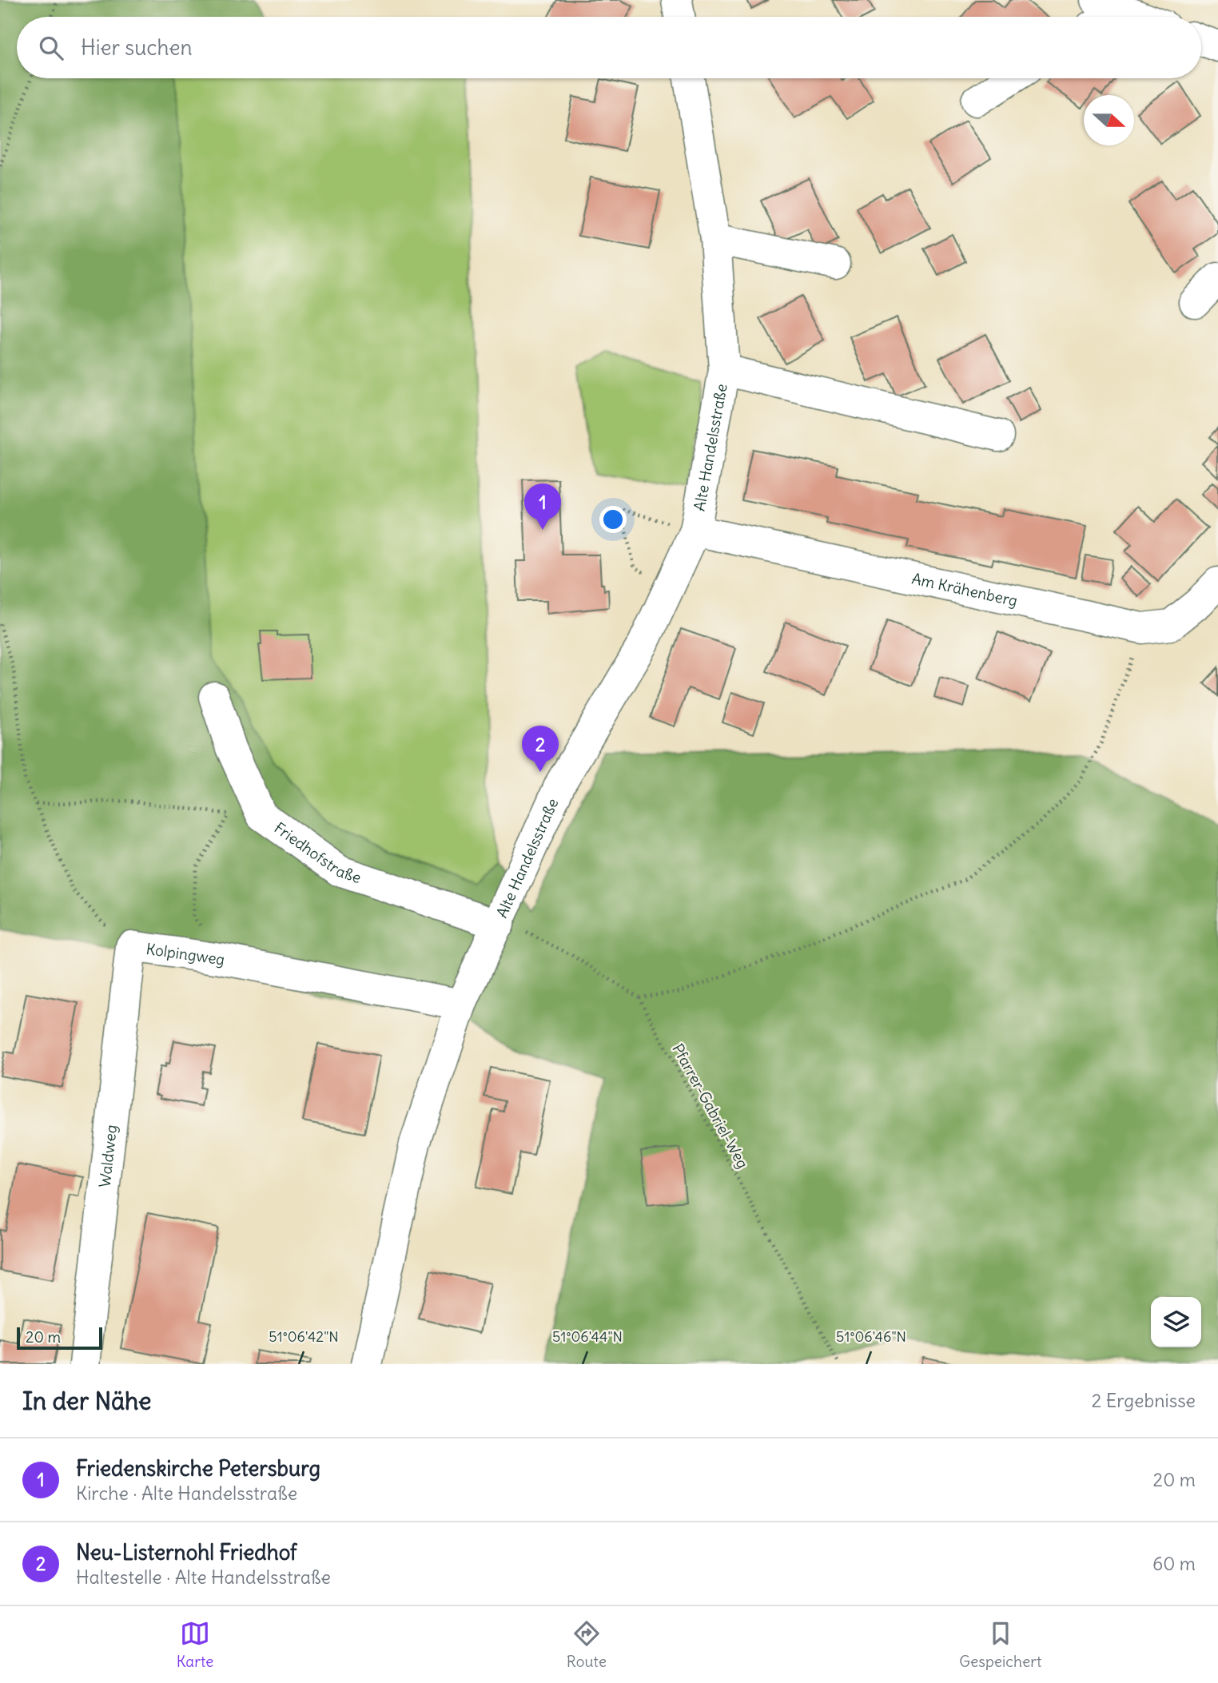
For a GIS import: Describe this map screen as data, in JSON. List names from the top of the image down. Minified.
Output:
{"streets":{"street":["Alte Handelsstraße","Am Krähenberg","Friedhofstraße","Kolpingweg","Waldweg"],"path":["Pfarrer-Gabriel-Weg"]},"crossings":[["Alte Handelsstraße","Am Krähenberg"],["Alte Handelsstraße","Friedhofstraße"],["Alte Handelsstraße","Kolpingweg"],["Alte Handelsstraße","Pfarrer-Gabriel-Weg"],["Friedhofstraße","Pfarrer-Gabriel-Weg"],["Kolpingweg","Waldweg"]],"scale_bar":"20 m","north":"right","page":{"search":"Hier suchen","pins":["1","2"],"scale":"20 m","heading":["In der Nähe","2 Ergebnisse"],"list":[{"mark":"1","name":"Friedenskirche Petersburg","note":"Kirche · Alte Handelsstraße","value":"20 m"},{"mark":"2","name":"Neu-Listernohl Friedhof","note":"Haltestelle · Alte Handelsstraße","value":"60 m"}],"nav":["Karte","Route","Gespeichert"]},"coordinates":["51°06'42\"N","51°06'44\"N","51°06'46\"N"]}
